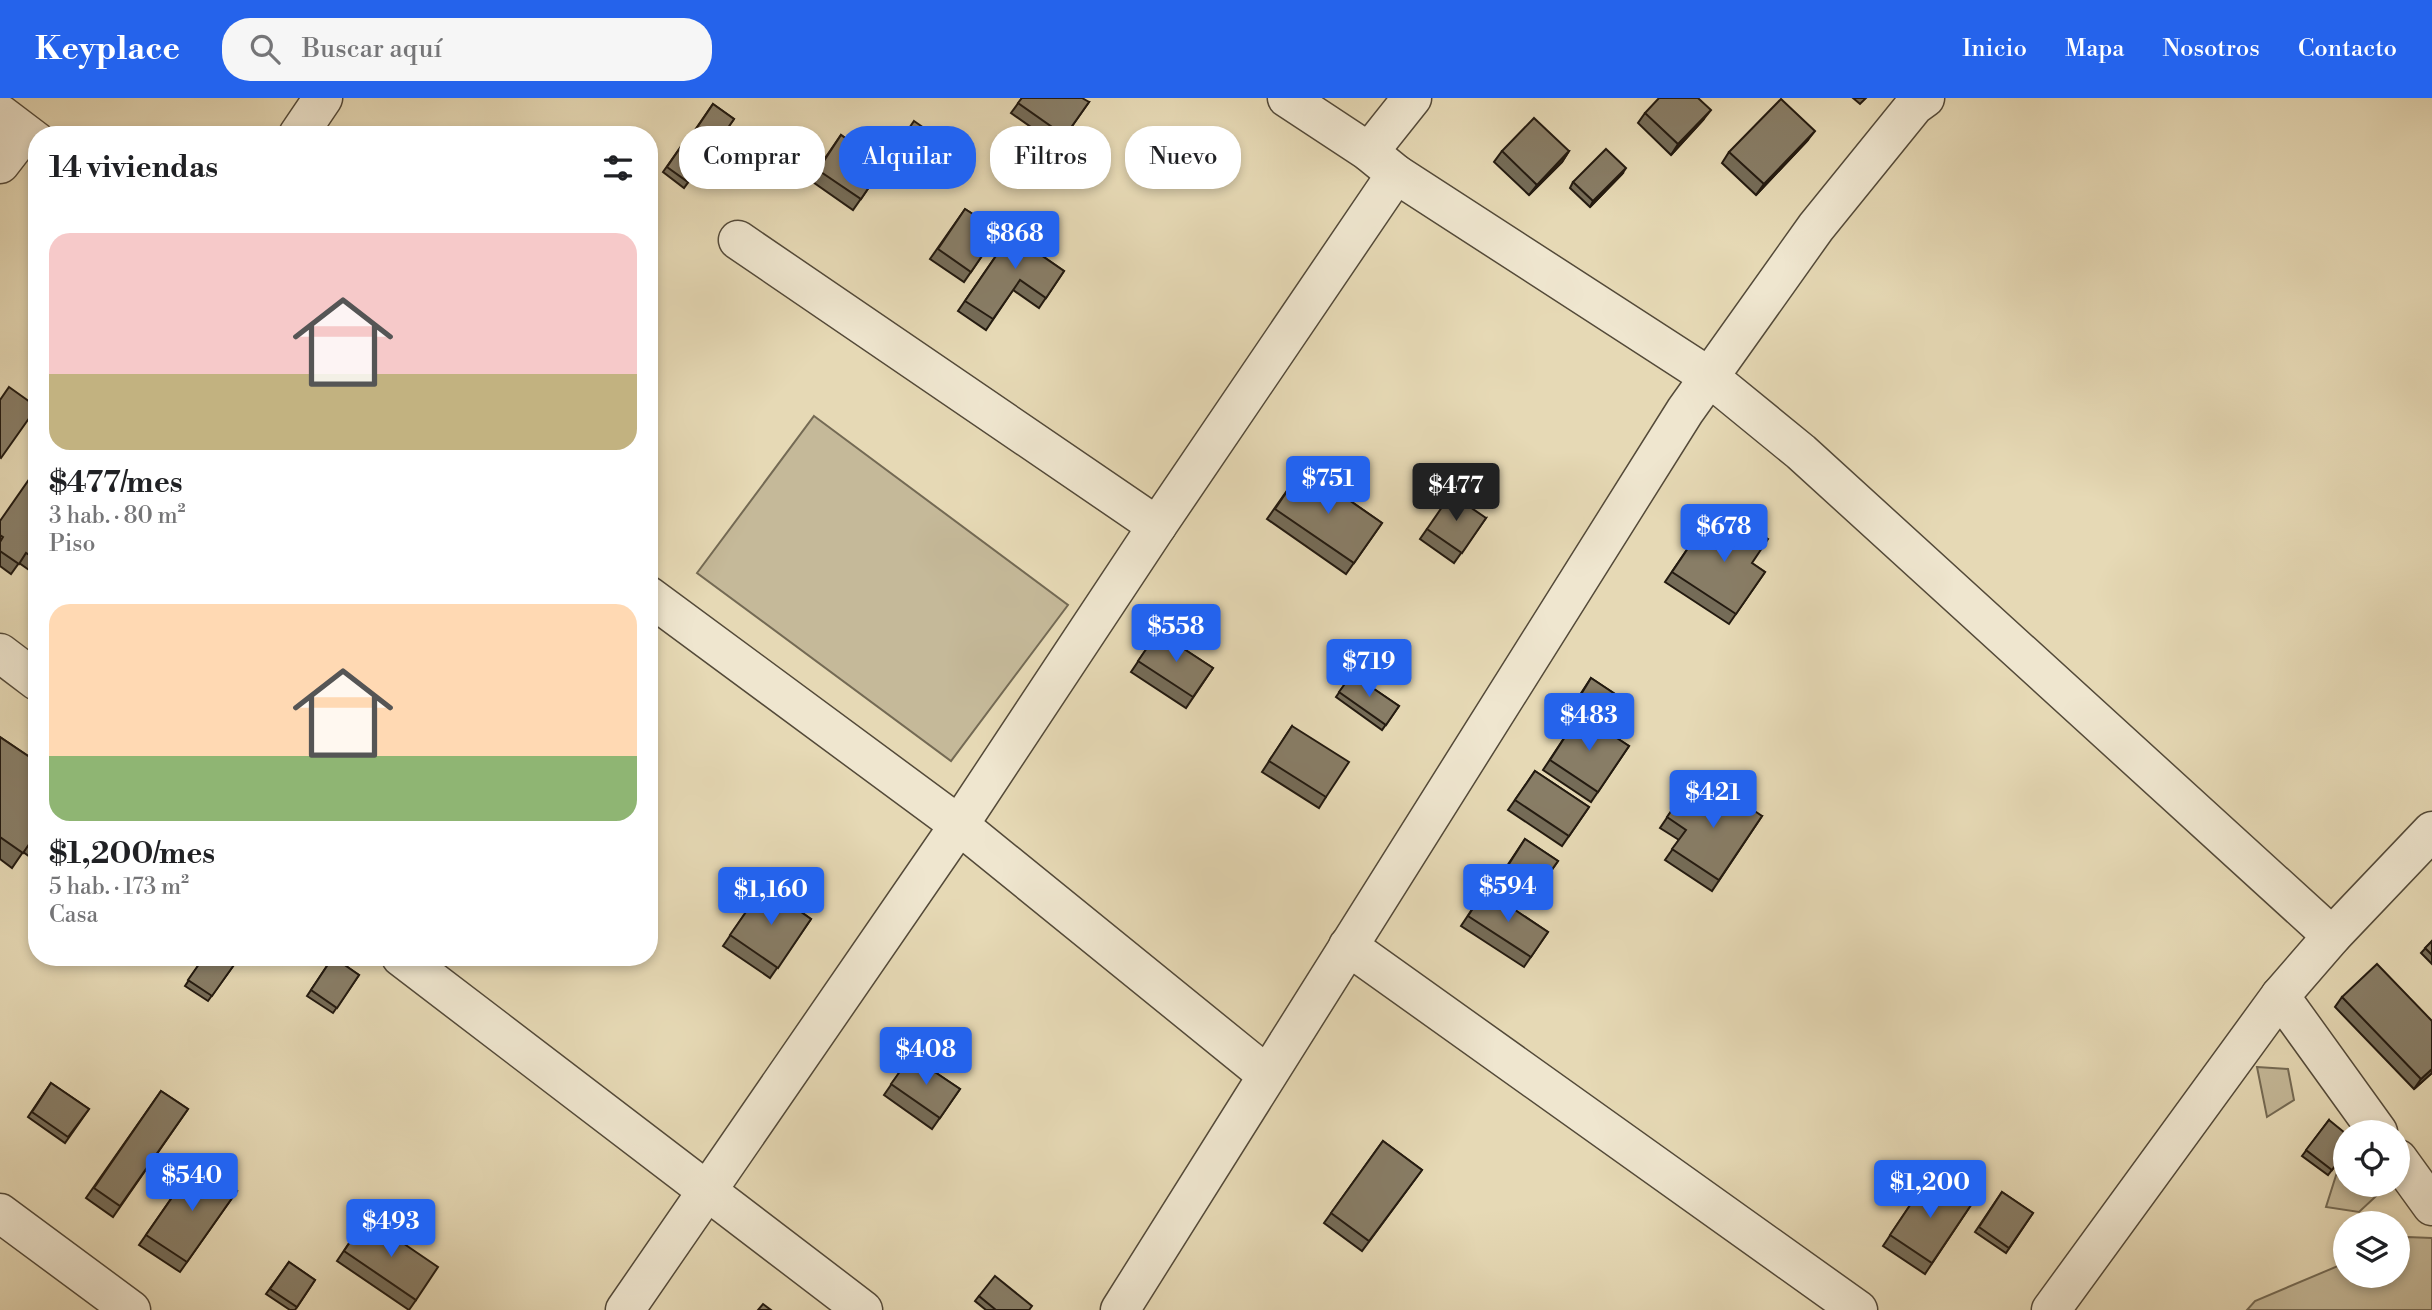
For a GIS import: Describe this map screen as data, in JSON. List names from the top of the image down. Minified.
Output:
{"page":{"header":"Keyplace","search":"Buscar aquí","nav":["Inicio","Mapa","Nosotros","Contacto"],"chip":["Comprar","Alquilar","Filtros","Nuevo"],"heading":"14 viviendas","list":[{"name":"$477/mes","note":"3 hab. · 80 m² · Piso"},{"name":"$1,200/mes","note":"5 hab. · 173 m² · Casa"}],"price":["$868","$751","$477","$678","$558","$719","$483","$421","$594","$1,160","$408","$540","$1,200","$493"]}}
